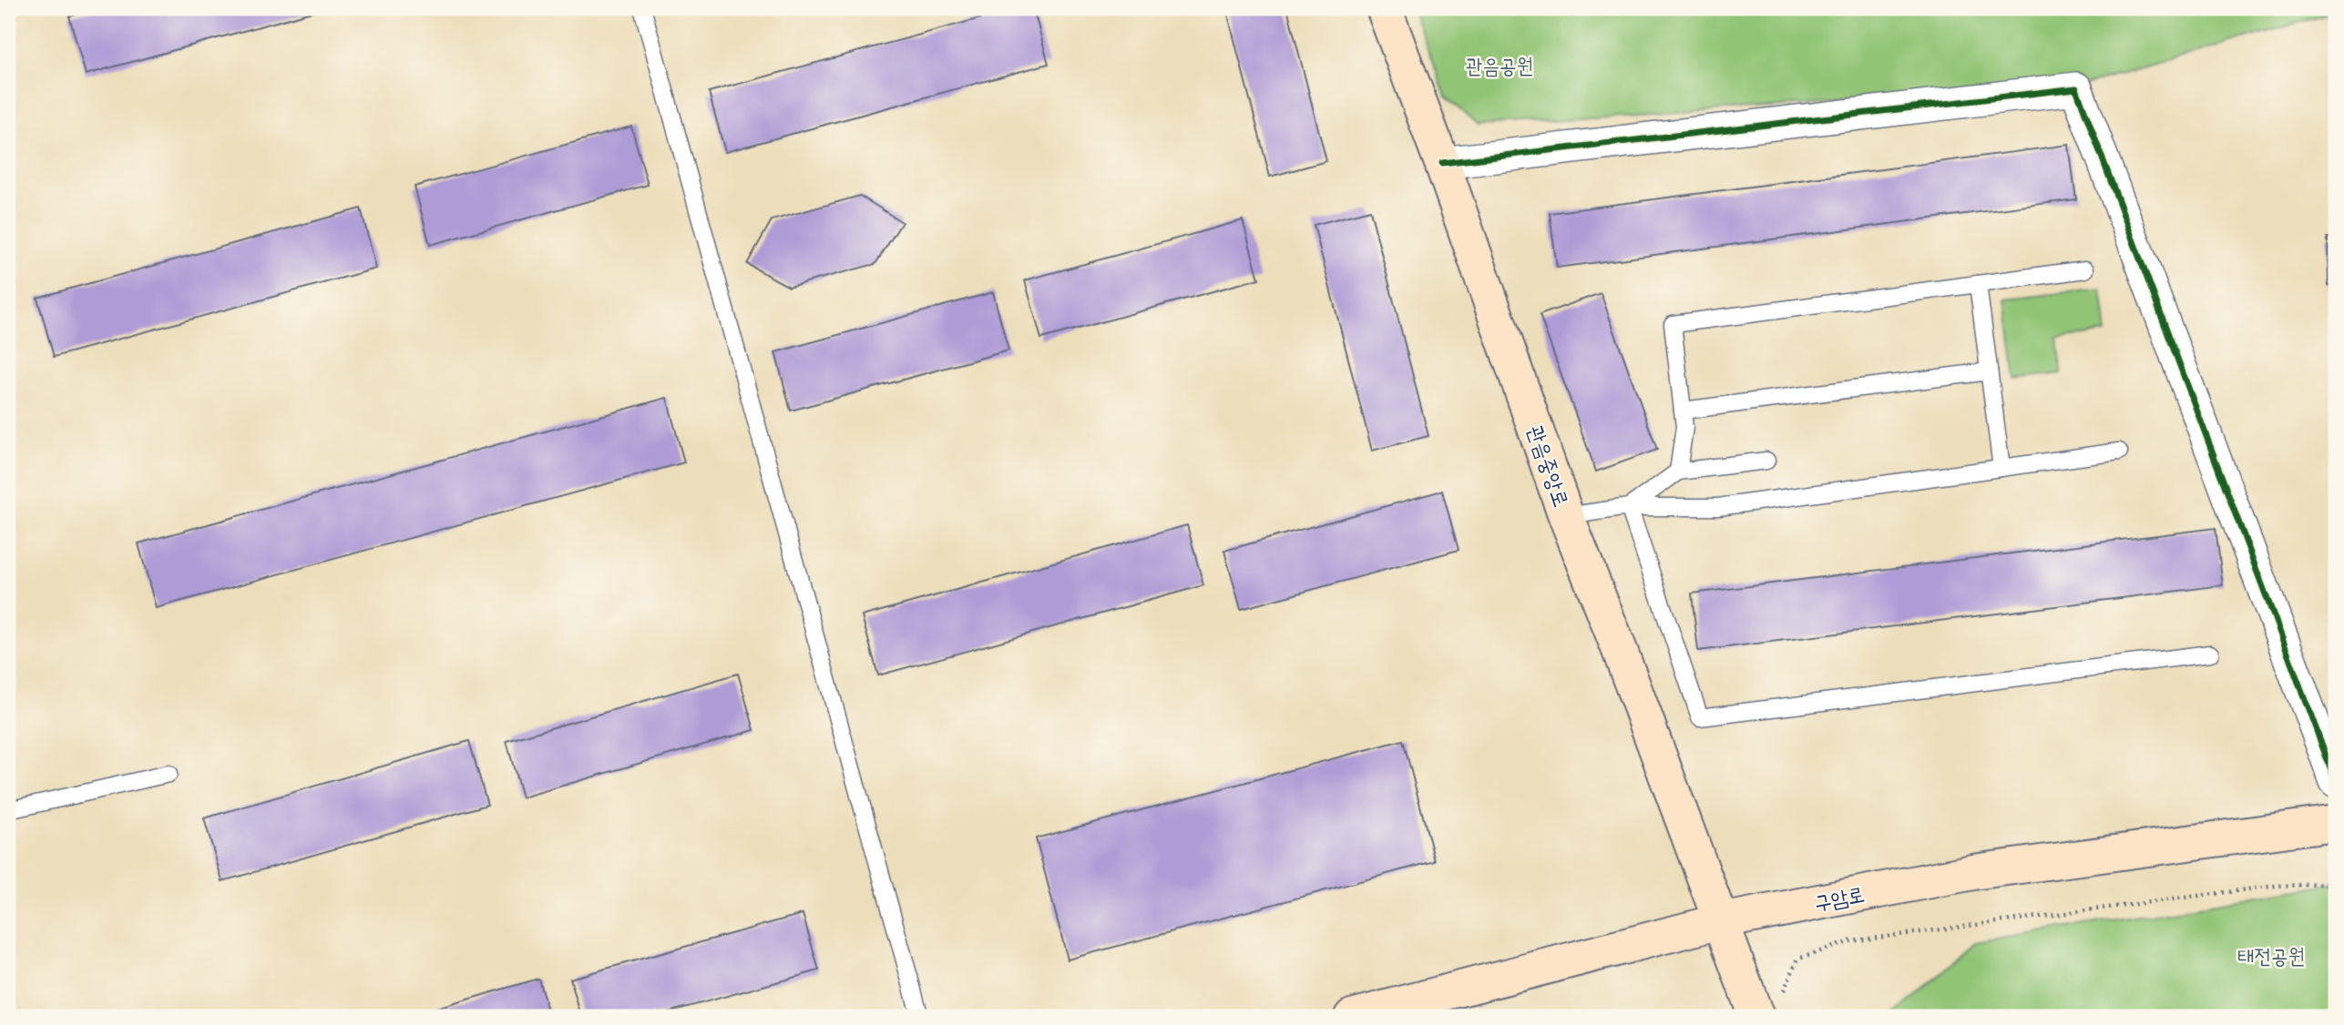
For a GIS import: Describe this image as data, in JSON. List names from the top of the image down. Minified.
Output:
{"streets":{"main road":["관음중앙로","구암로"]},"crossings":[["관음중앙로","구암로"]],"parks":["관음공원","태전공원"]}
